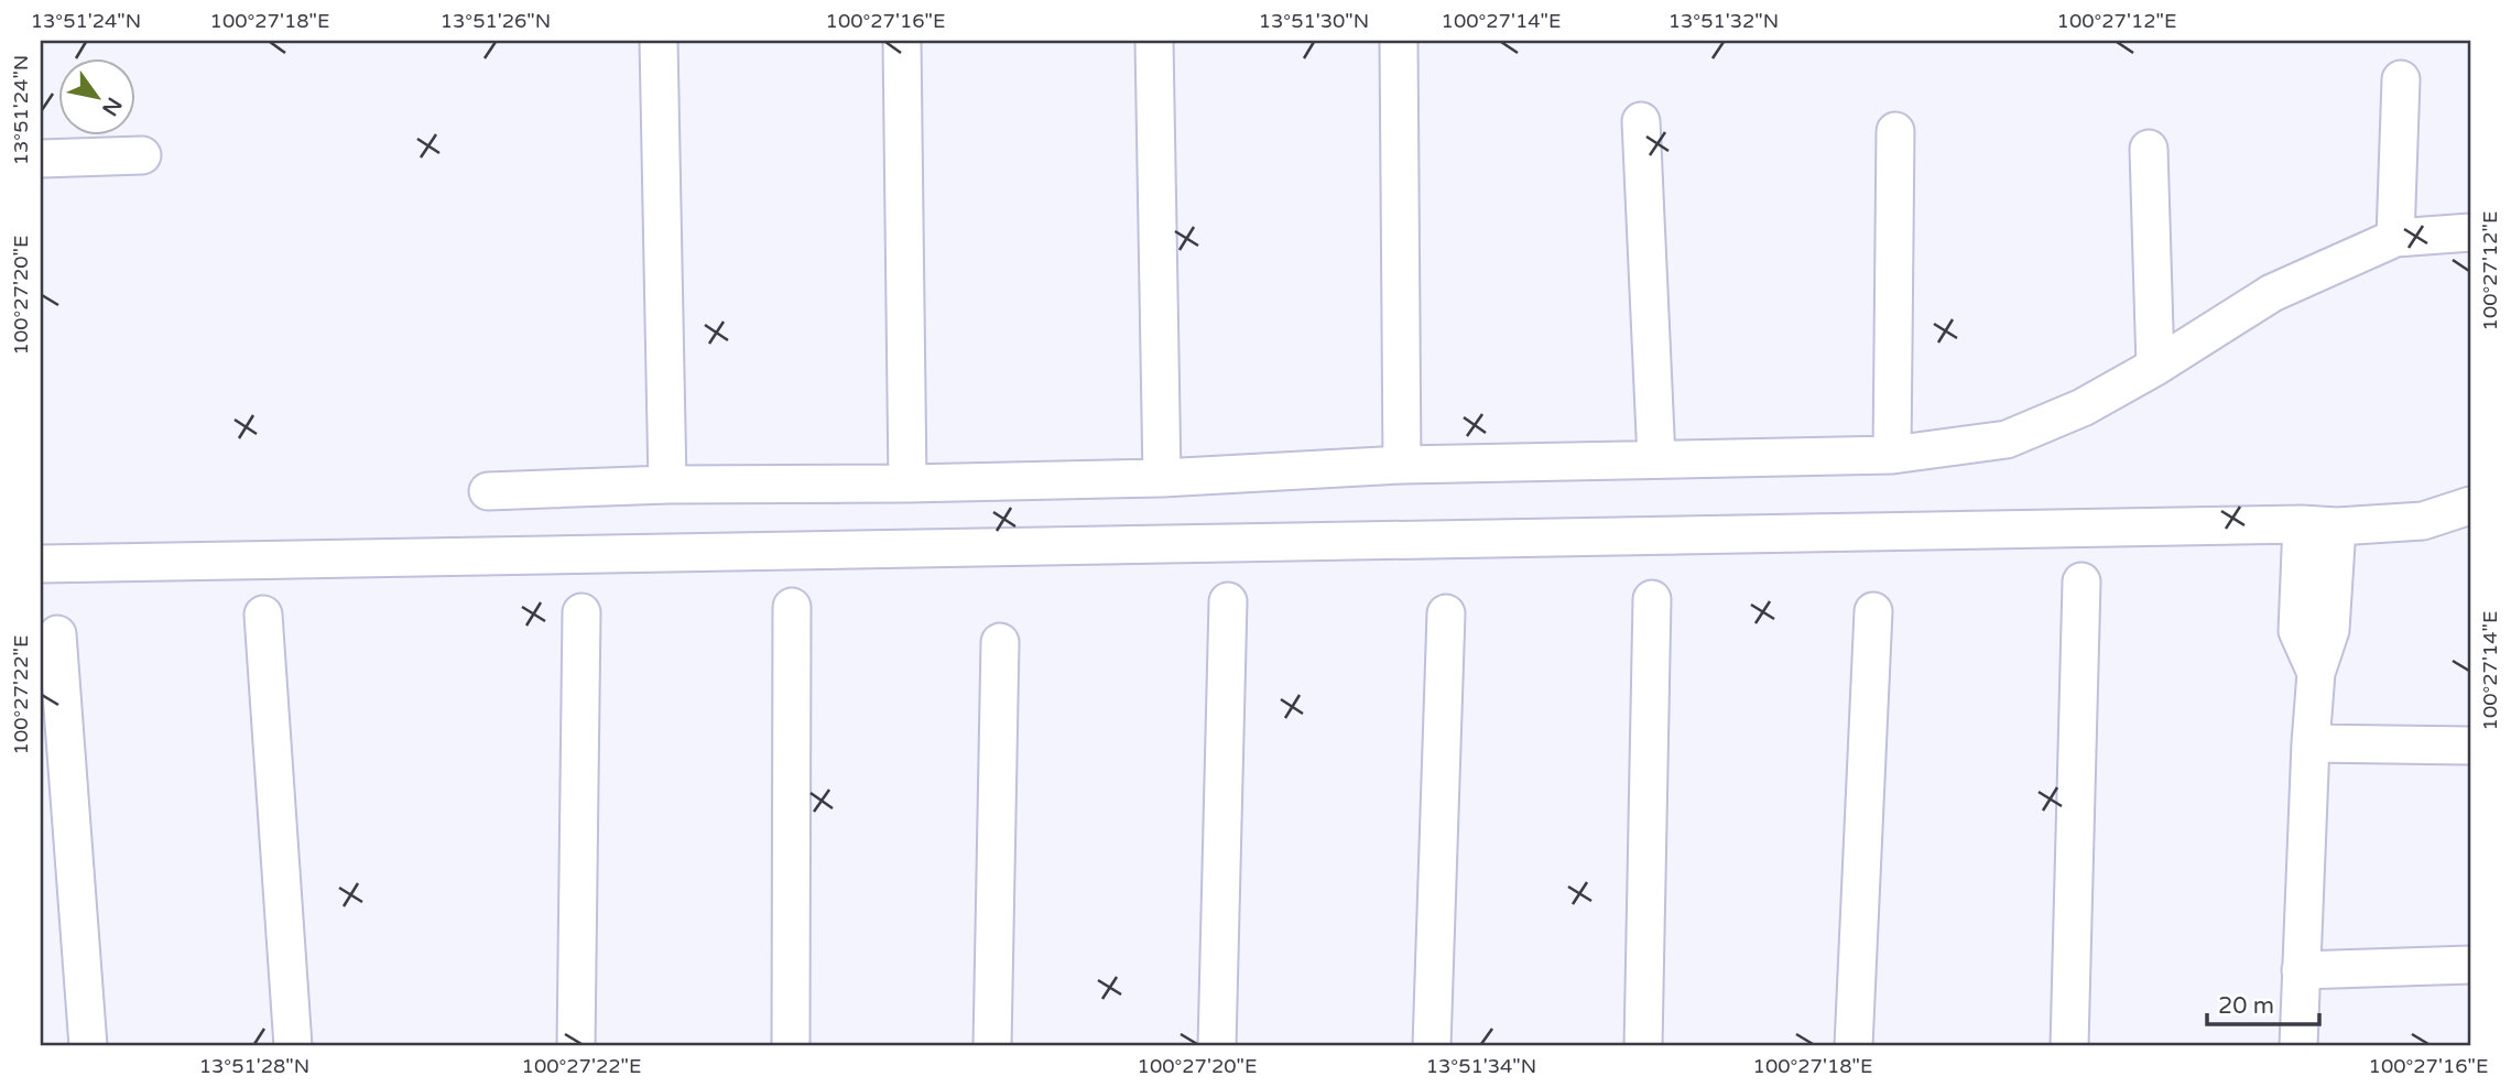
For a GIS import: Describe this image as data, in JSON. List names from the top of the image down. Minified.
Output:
{"scale_bar":"20 m","north":"bottom right","coordinates":["13°51'24\"N","100°27'18\"E","13°51'26\"N","100°27'16\"E","13°51'30\"N","100°27'14\"E","13°51'32\"N","100°27'12\"E","100°27'20\"E","100°27'22\"E","13°51'28\"N","13°51'34\"N"]}
